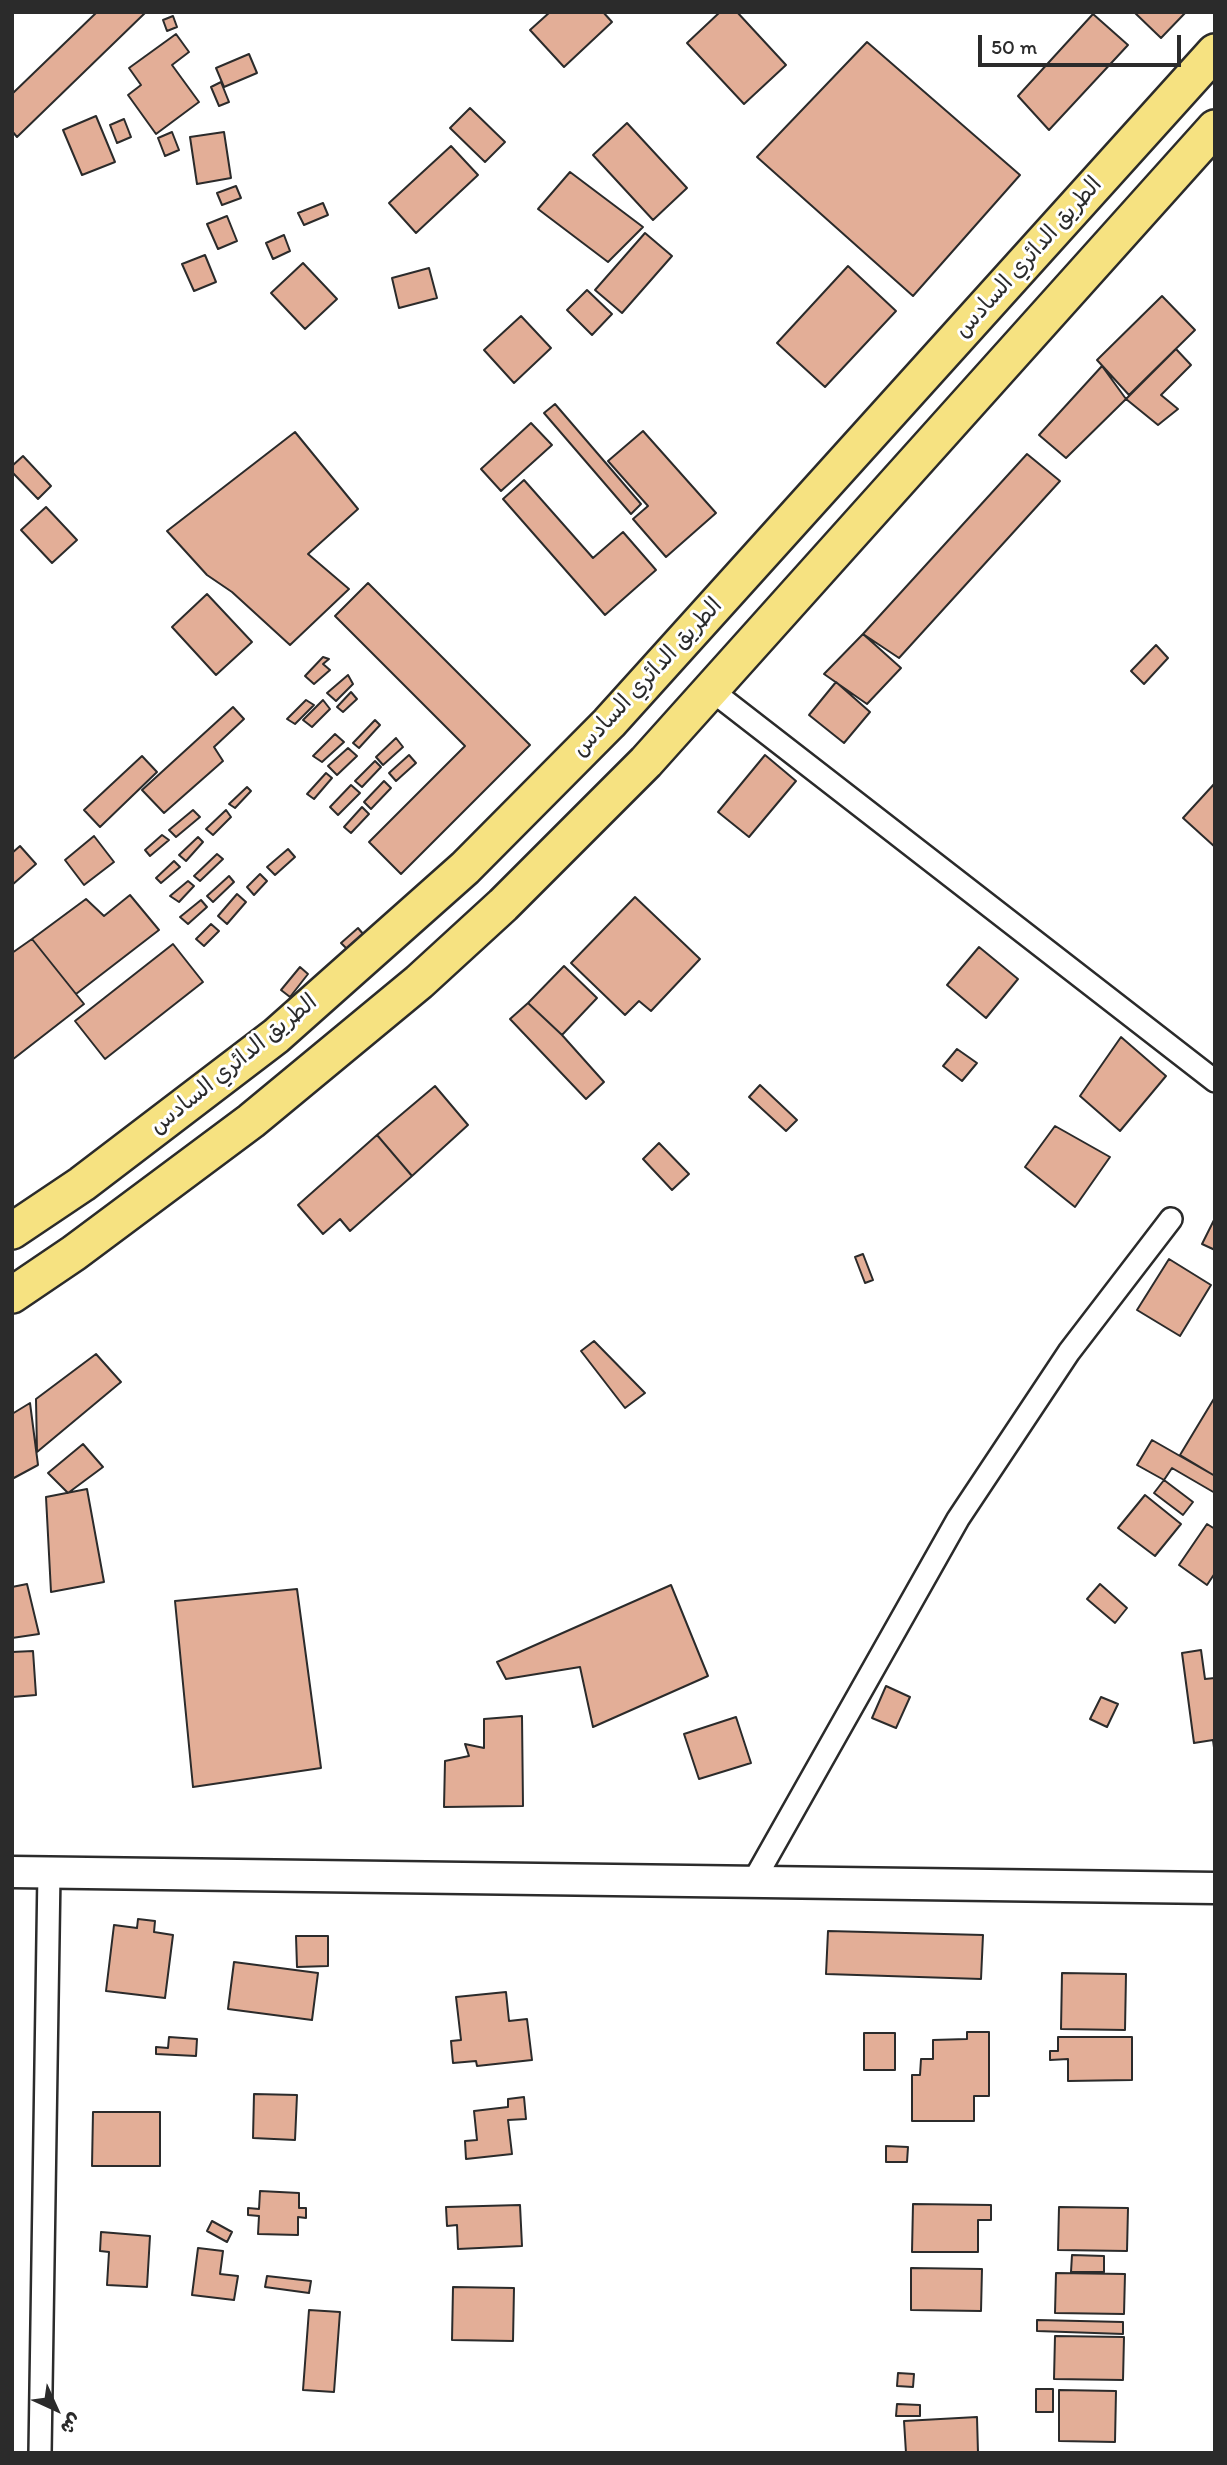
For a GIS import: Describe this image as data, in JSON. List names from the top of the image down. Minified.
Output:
{"streets":{"highway":["الطريق الدائري السادس"]},"scale_bar":"50 m","north":"bottom right"}
